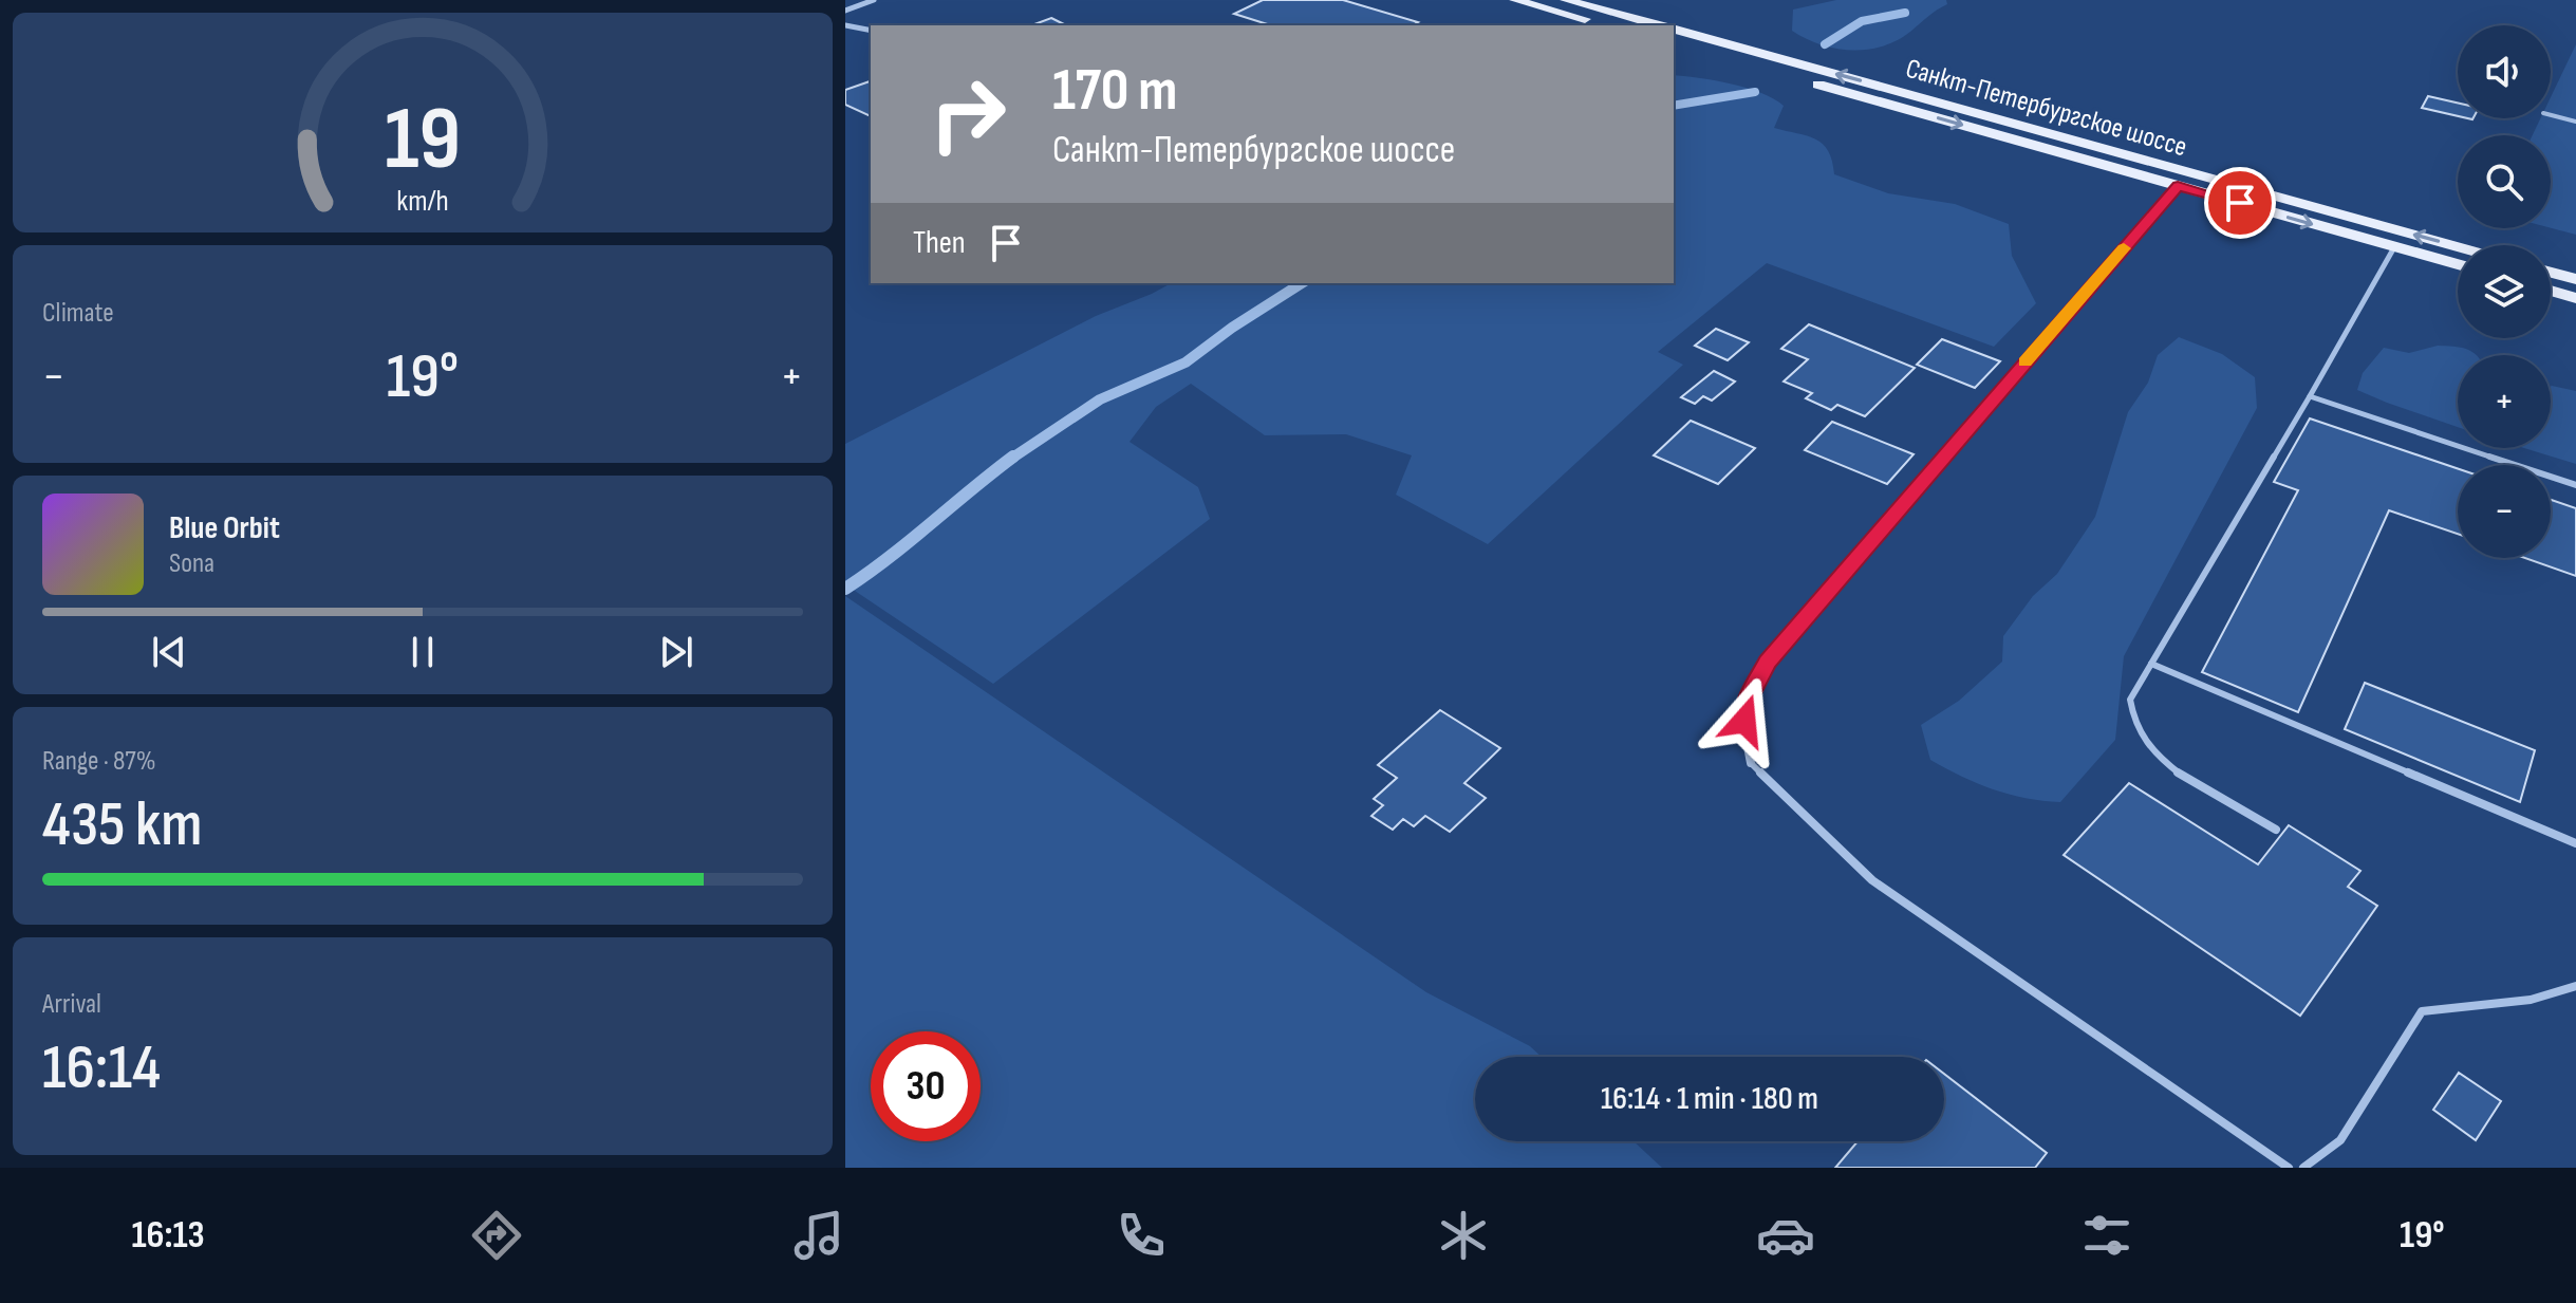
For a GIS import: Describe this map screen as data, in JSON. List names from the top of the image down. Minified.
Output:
{"streets":{"main road":["Санкт-Петербургское шоссе"]},"page":{"map_buttons":["+","−"],"turn":["170 m","Санкт-Петербургское шоссе"],"then":"Then","tile":["Climate",["Range · 87%","435 km"],["Arrival","16:14"]],"heat":["−","19°","+"],"song":["Blue Orbit","Sona"],"limit":"30","trip":"16:14 · 1 min · 180 m","tabs":["16:13","19°"],"gauge":["19","km/h"]}}
